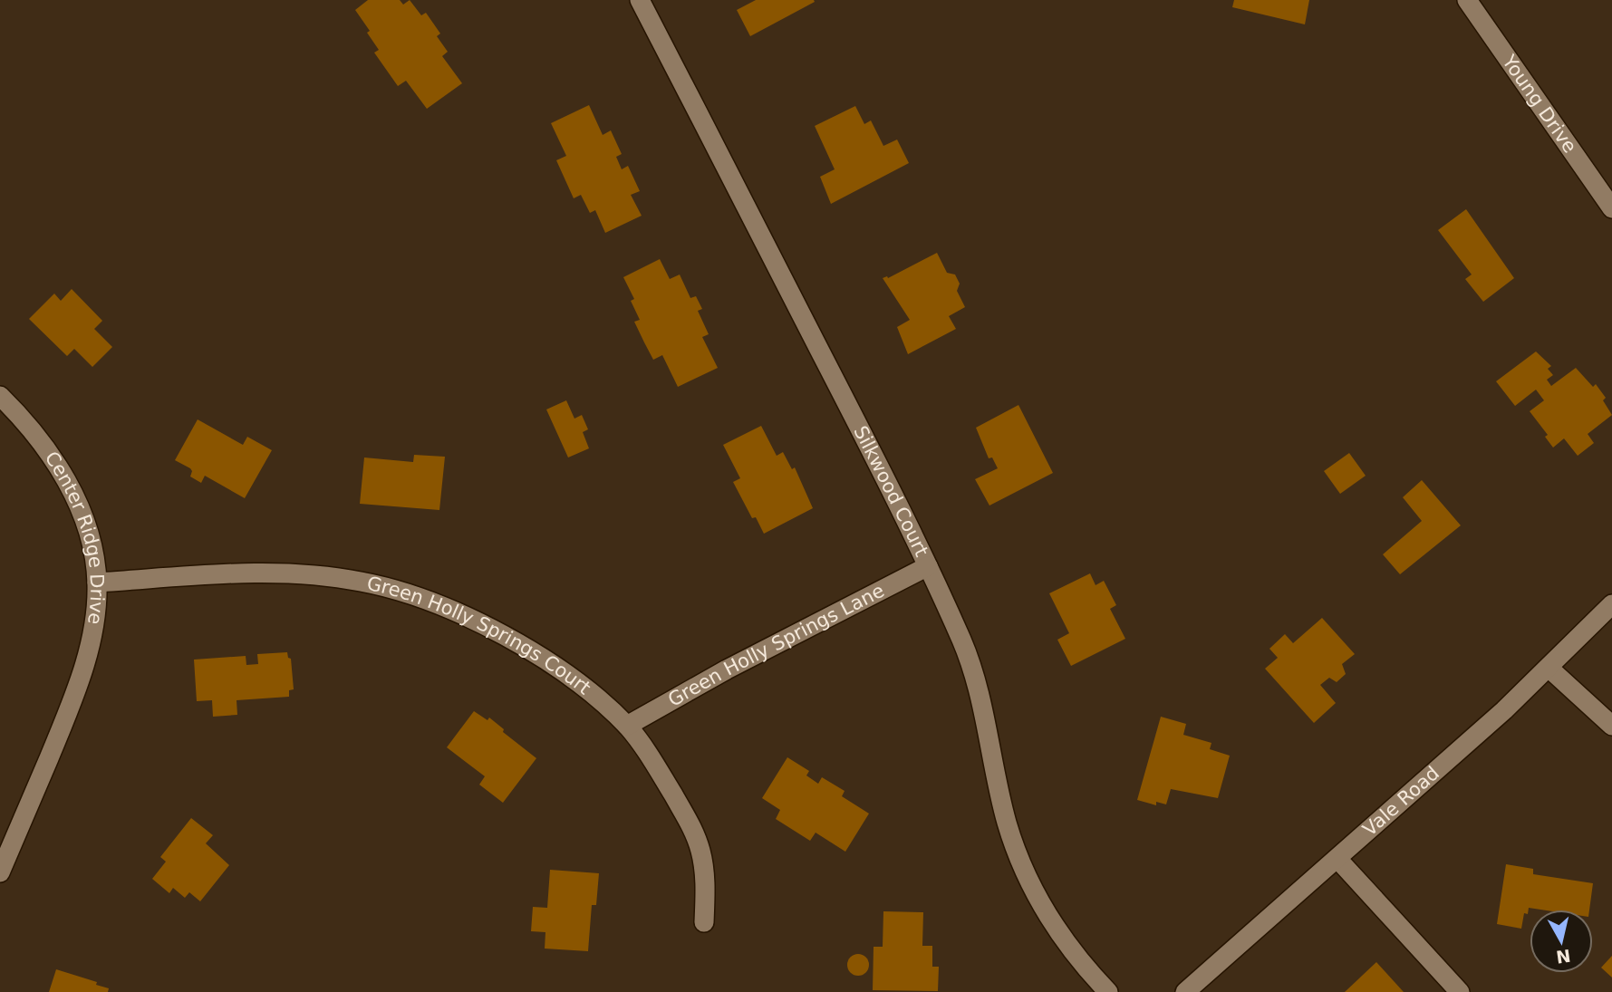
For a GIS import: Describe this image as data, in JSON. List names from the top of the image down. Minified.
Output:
{"streets":{"street":["Young Drive","Silkwood Court","Center Ridge Drive","Green Holly Springs Court","Green Holly Springs Lane","Vale Road"]},"crossings":[["Silkwood Court","Green Holly Springs Lane"],["Center Ridge Drive","Green Holly Springs Court"],["Green Holly Springs Court","Green Holly Springs Lane"]],"north":"bottom"}
